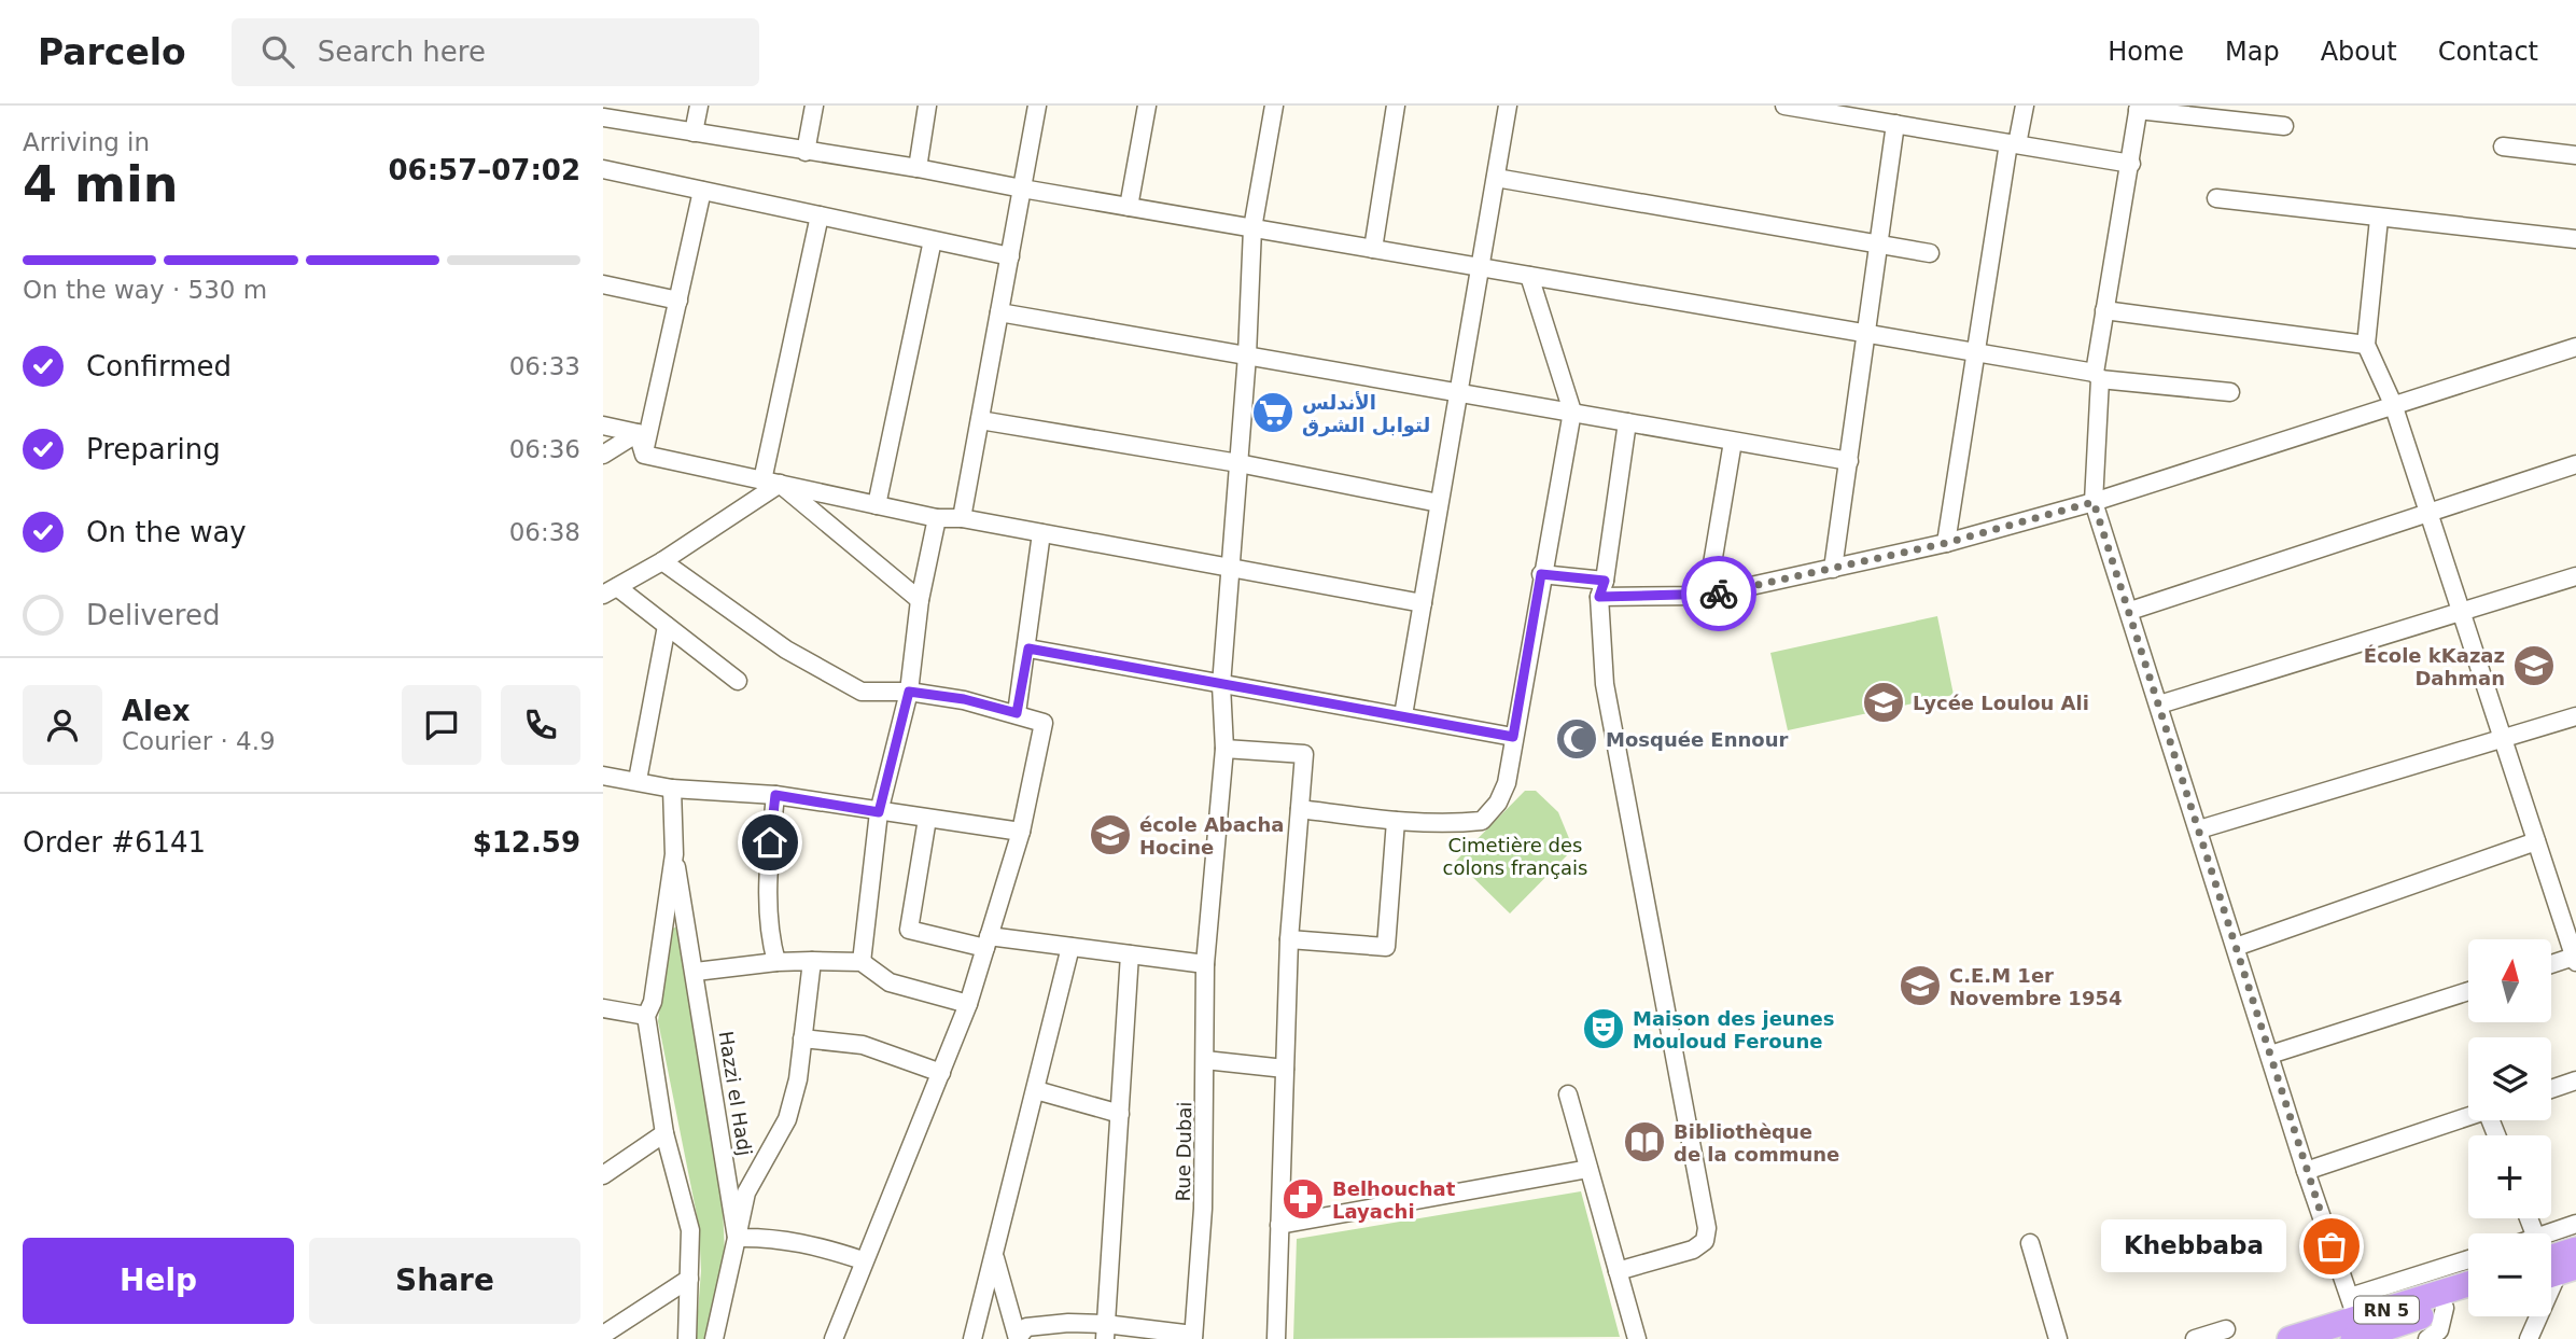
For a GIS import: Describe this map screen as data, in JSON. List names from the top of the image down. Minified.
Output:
{"streets":{"highway":["RN 5"],"street":["Hazzi el Hadj","Rue Dubai"]},"parks":["Cimetière des colons français"],"places":{"supermarket":["الأندلس لتوابل الشرق"],"school or university":["École kKazaz Dahman","Lycée Loulou Ali","école Abacha Hocine","C.E.M 1er Novembre 1954"],"mosque":["Mosquée Ennour"],"theatre":["Maison des jeunes Mouloud Feroune"],"library":["Bibliothèque de la commune"],"pharmacy":["Belhouchat Layachi"],"other":["Khebbaba"]},"north":"top","page":{"header":"Parcelo","search":"Search here","nav":["Home","Map","About","Contact"],"heading":["4 min","Arriving in","06:57–07:02"],"panel":["Alex","Courier · 4.9","Order #6141","$12.59"],"bar":"On the way · 530 m","list":[["Confirmed","06:33"],["Preparing","06:36"],["On the way","06:38"],"Delivered"],"map_buttons":["+","−"],"bubble":"Khebbaba","buttons":["Help","Share"]}}
